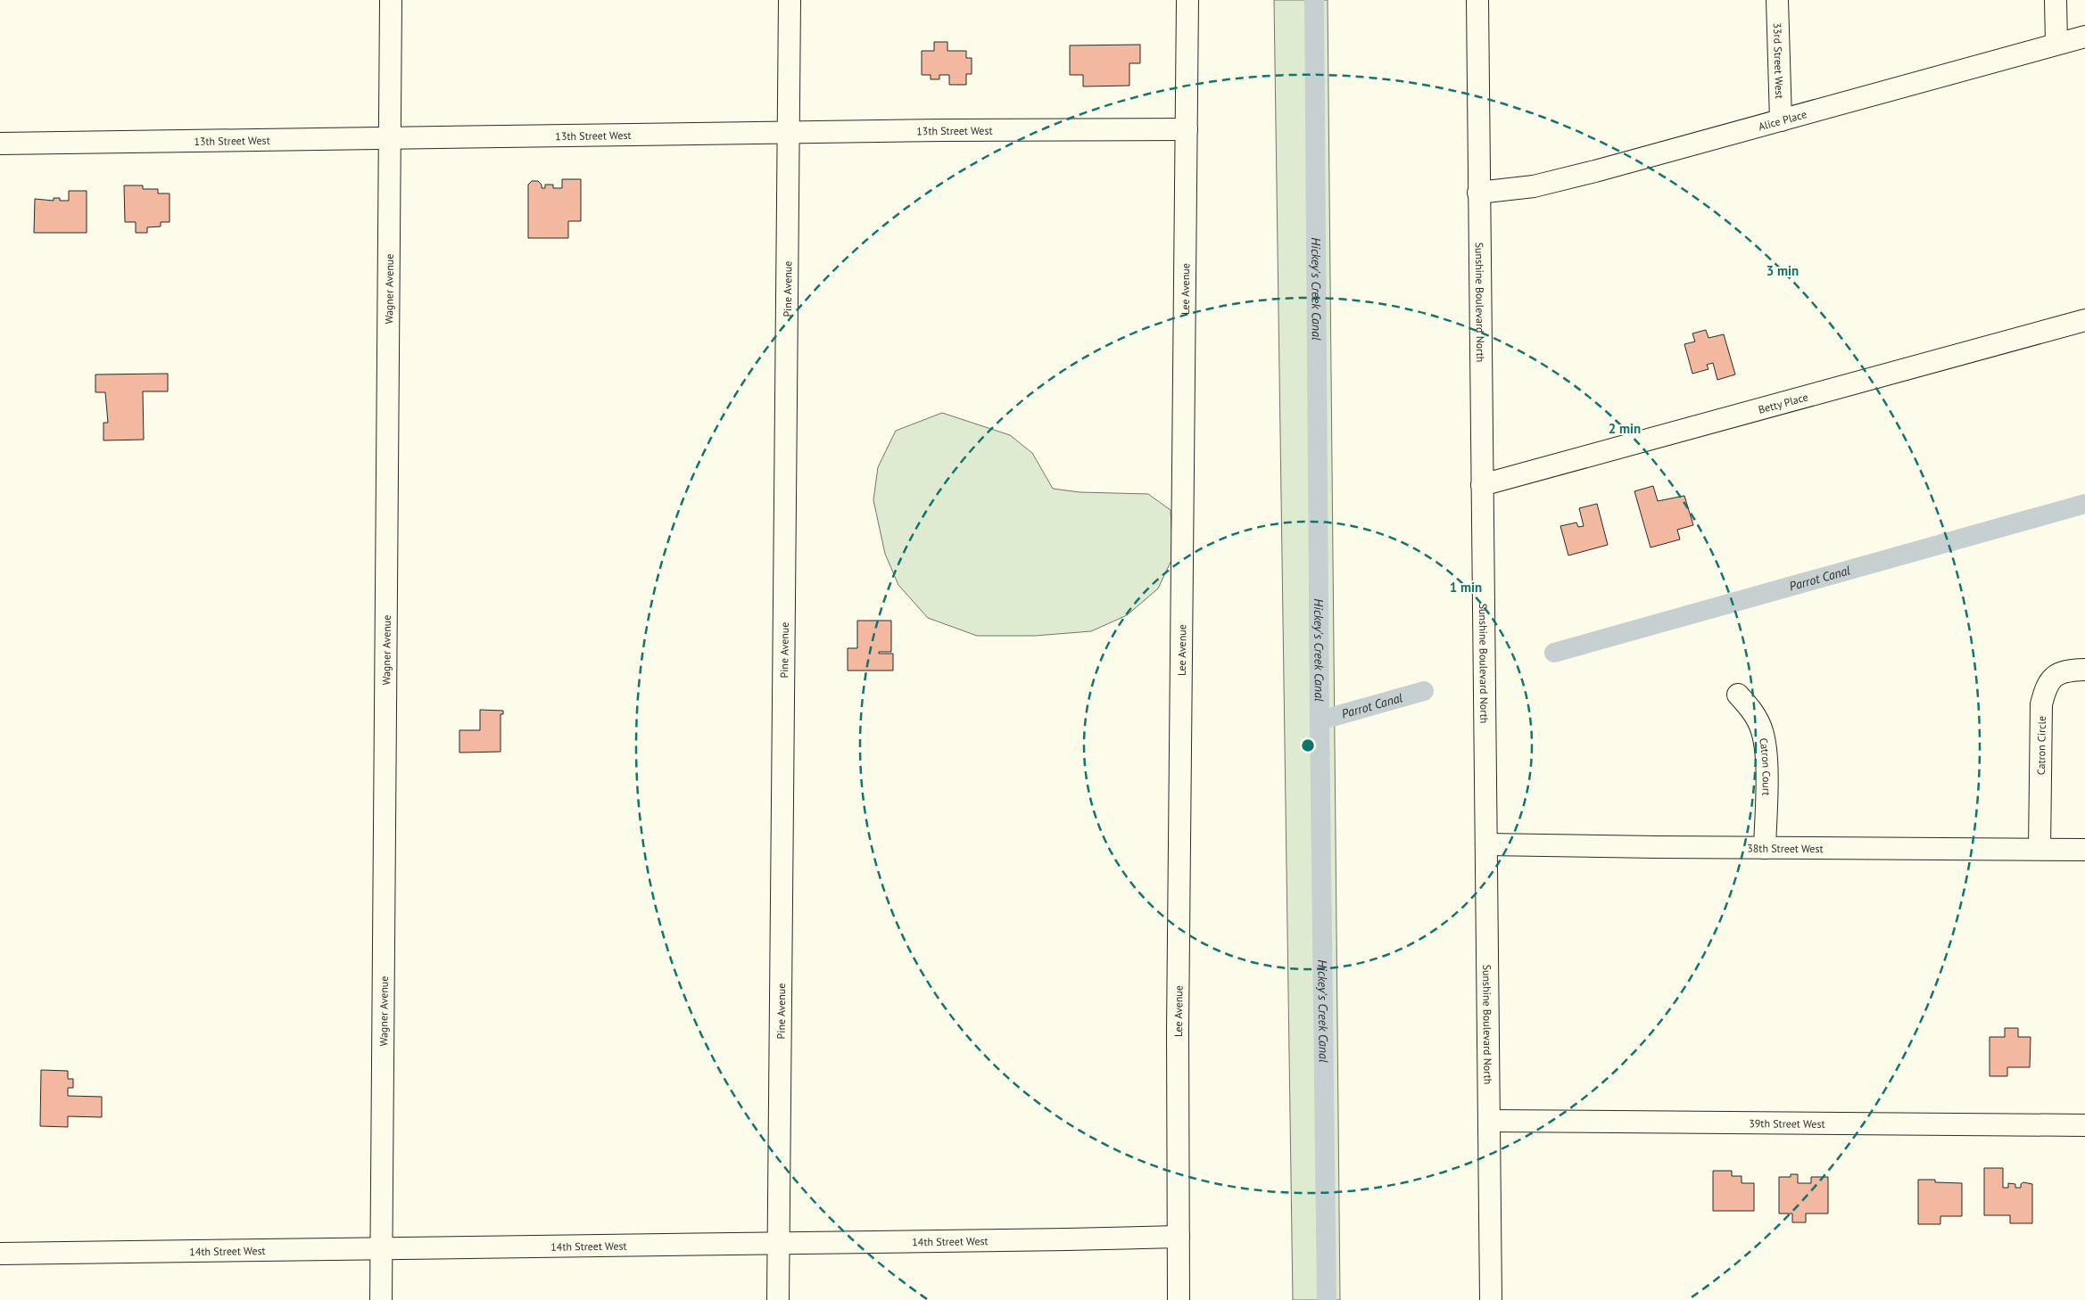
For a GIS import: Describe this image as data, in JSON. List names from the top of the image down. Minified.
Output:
{"streets":{"street":["33rd Street West","Alice Place","13th Street West","Wagner Avenue","Pine Avenue","Lee Avenue","Sunshine Boulevard North","Betty Place","Catron Circle","Catron Court","38th Street West","39th Street West","14th Street West"]},"crossings":[["33rd Street West","Alice Place"],["Alice Place","Sunshine Boulevard North"],["13th Street West","Wagner Avenue"],["13th Street West","Pine Avenue"],["13th Street West","Lee Avenue"],["Wagner Avenue","14th Street West"],["Pine Avenue","14th Street West"],["Lee Avenue","14th Street West"],["Sunshine Boulevard North","Betty Place"],["Sunshine Boulevard North","38th Street West"],["Sunshine Boulevard North","39th Street West"],["Catron Circle","38th Street West"],["Catron Court","38th Street West"]],"water":["Hickey's Creek Canal","Parrot Canal"],"rings":["3 min","2 min","1 min"]}
